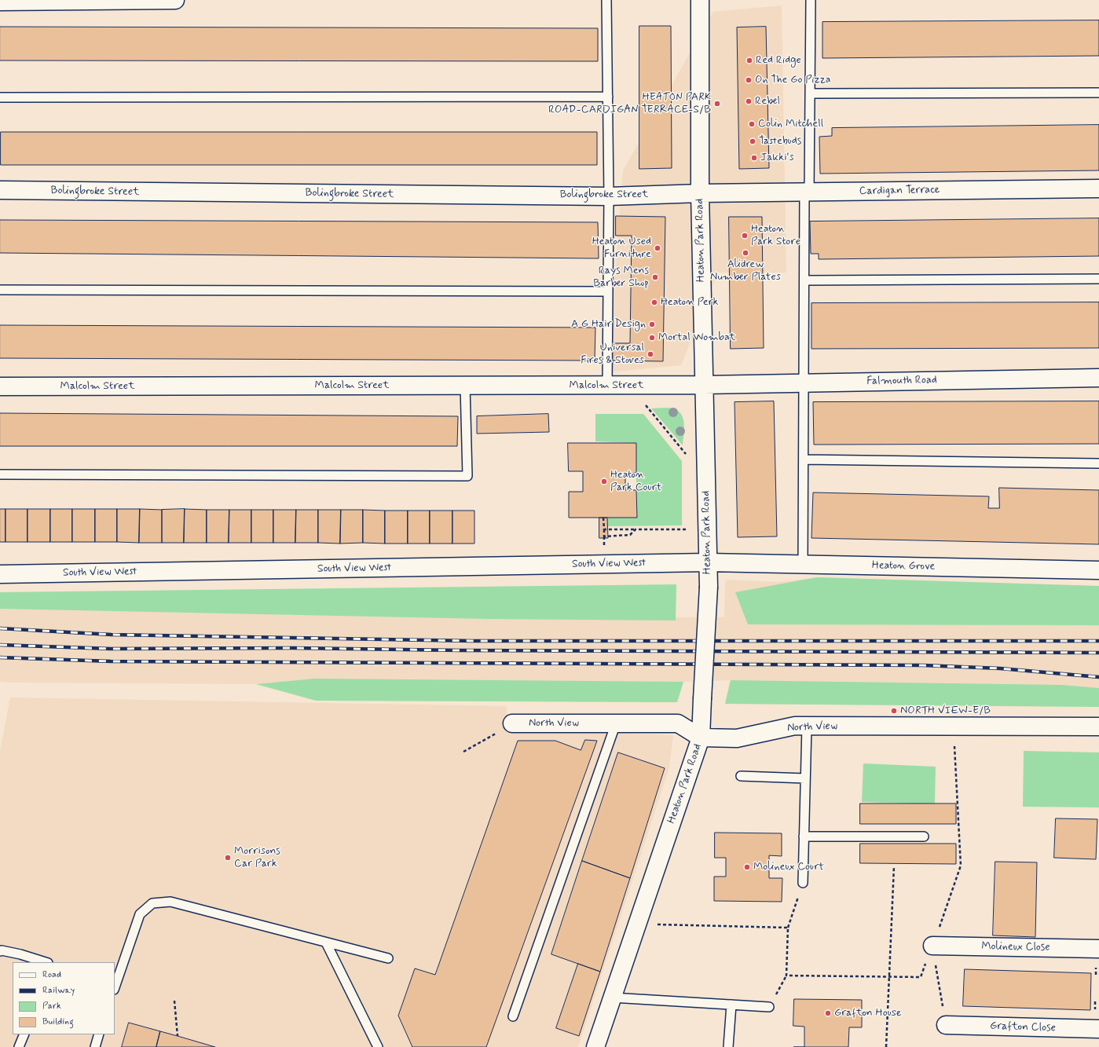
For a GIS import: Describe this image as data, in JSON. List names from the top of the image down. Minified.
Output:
{"streets":{"street":["Cardigan Terrace","Bolingbroke Street","Heaton Park Road","Falmouth Road","Malcolm Street","South View West","Heaton Grove","North View","Molineux Close","Grafton Close"]},"crossings":[["Cardigan Terrace","Bolingbroke Street"],["Cardigan Terrace","Heaton Park Road"],["Bolingbroke Street","Heaton Park Road"],["Heaton Park Road","Falmouth Road"],["Heaton Park Road","Malcolm Street"],["Heaton Park Road","South View West"],["Heaton Park Road","Heaton Grove"],["Heaton Park Road","North View"],["Falmouth Road","Malcolm Street"],["South View West","Heaton Grove"]],"places":["Red Ridge","On The Go Pizza","Rebel","HEATON PARK ROAD-CARDIGAN TERRACE-S/B","Colin Mitchell","Tastebuds","Jakki's","Heaton Park Store","Heaton Used Furniture","Alidrew Number Plates","Rays Mens Barber Shop","Heaton Perk","A G Hair Design","Mortal Wombat","Universal Fires & Stoves","Heaton Park Court","NORTH VIEW-E/B","Morrisons Car Park","Molineux Court","Grafton House"],"legend":["Road","Railway","Park","Building"]}
